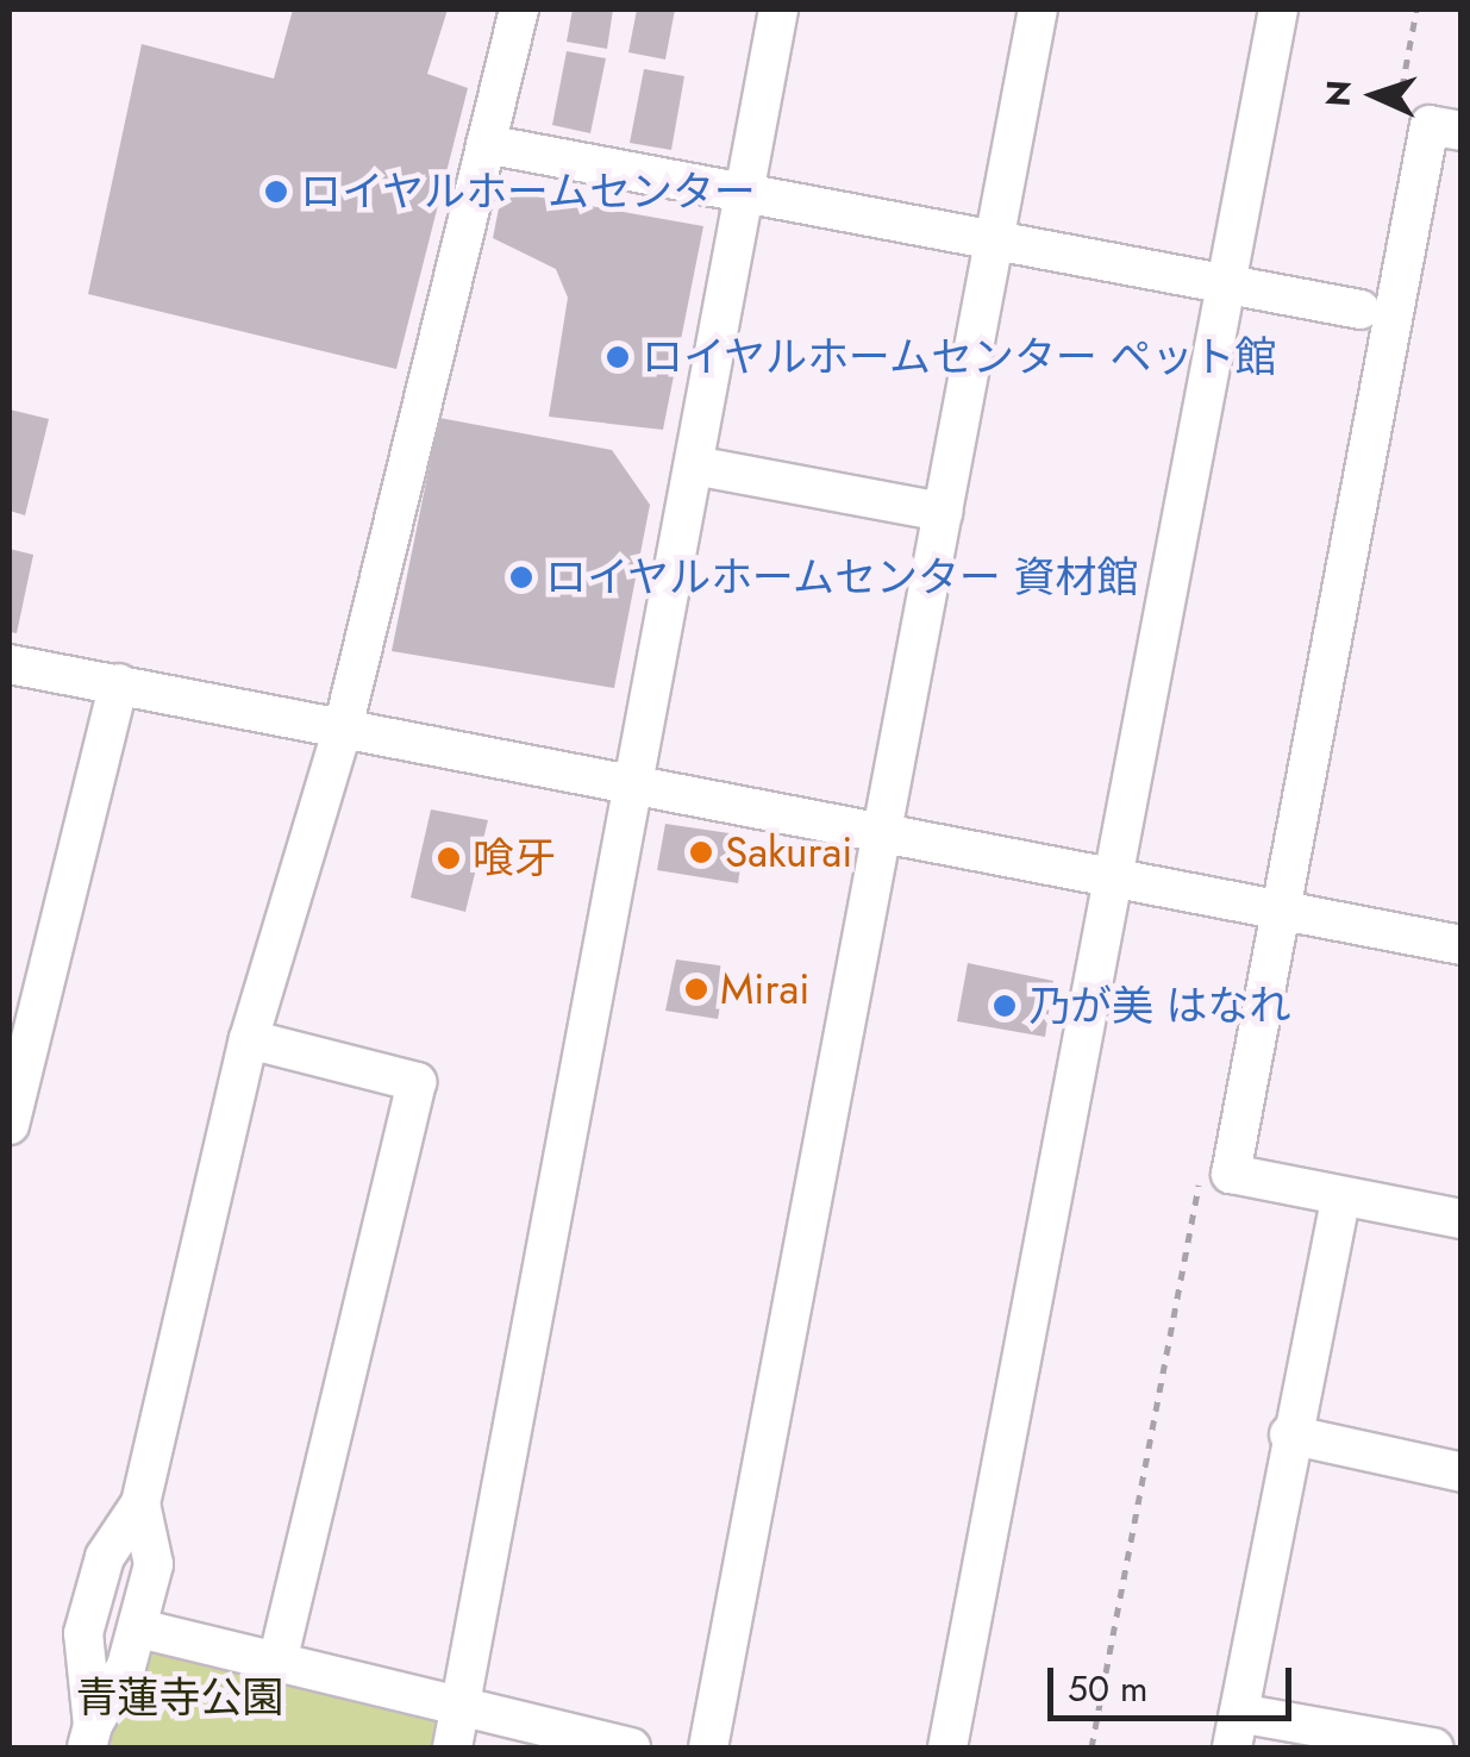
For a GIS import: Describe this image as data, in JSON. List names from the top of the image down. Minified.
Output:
{"parks":["青蓮寺公園"],"places":["ロイヤルホームセンター","ロイヤルホームセンター ペット館","ロイヤルホームセンター 資材館","Sakurai","喰牙","Mirai","乃が美 はなれ"],"scale_bar":"50 m","north":"left"}
